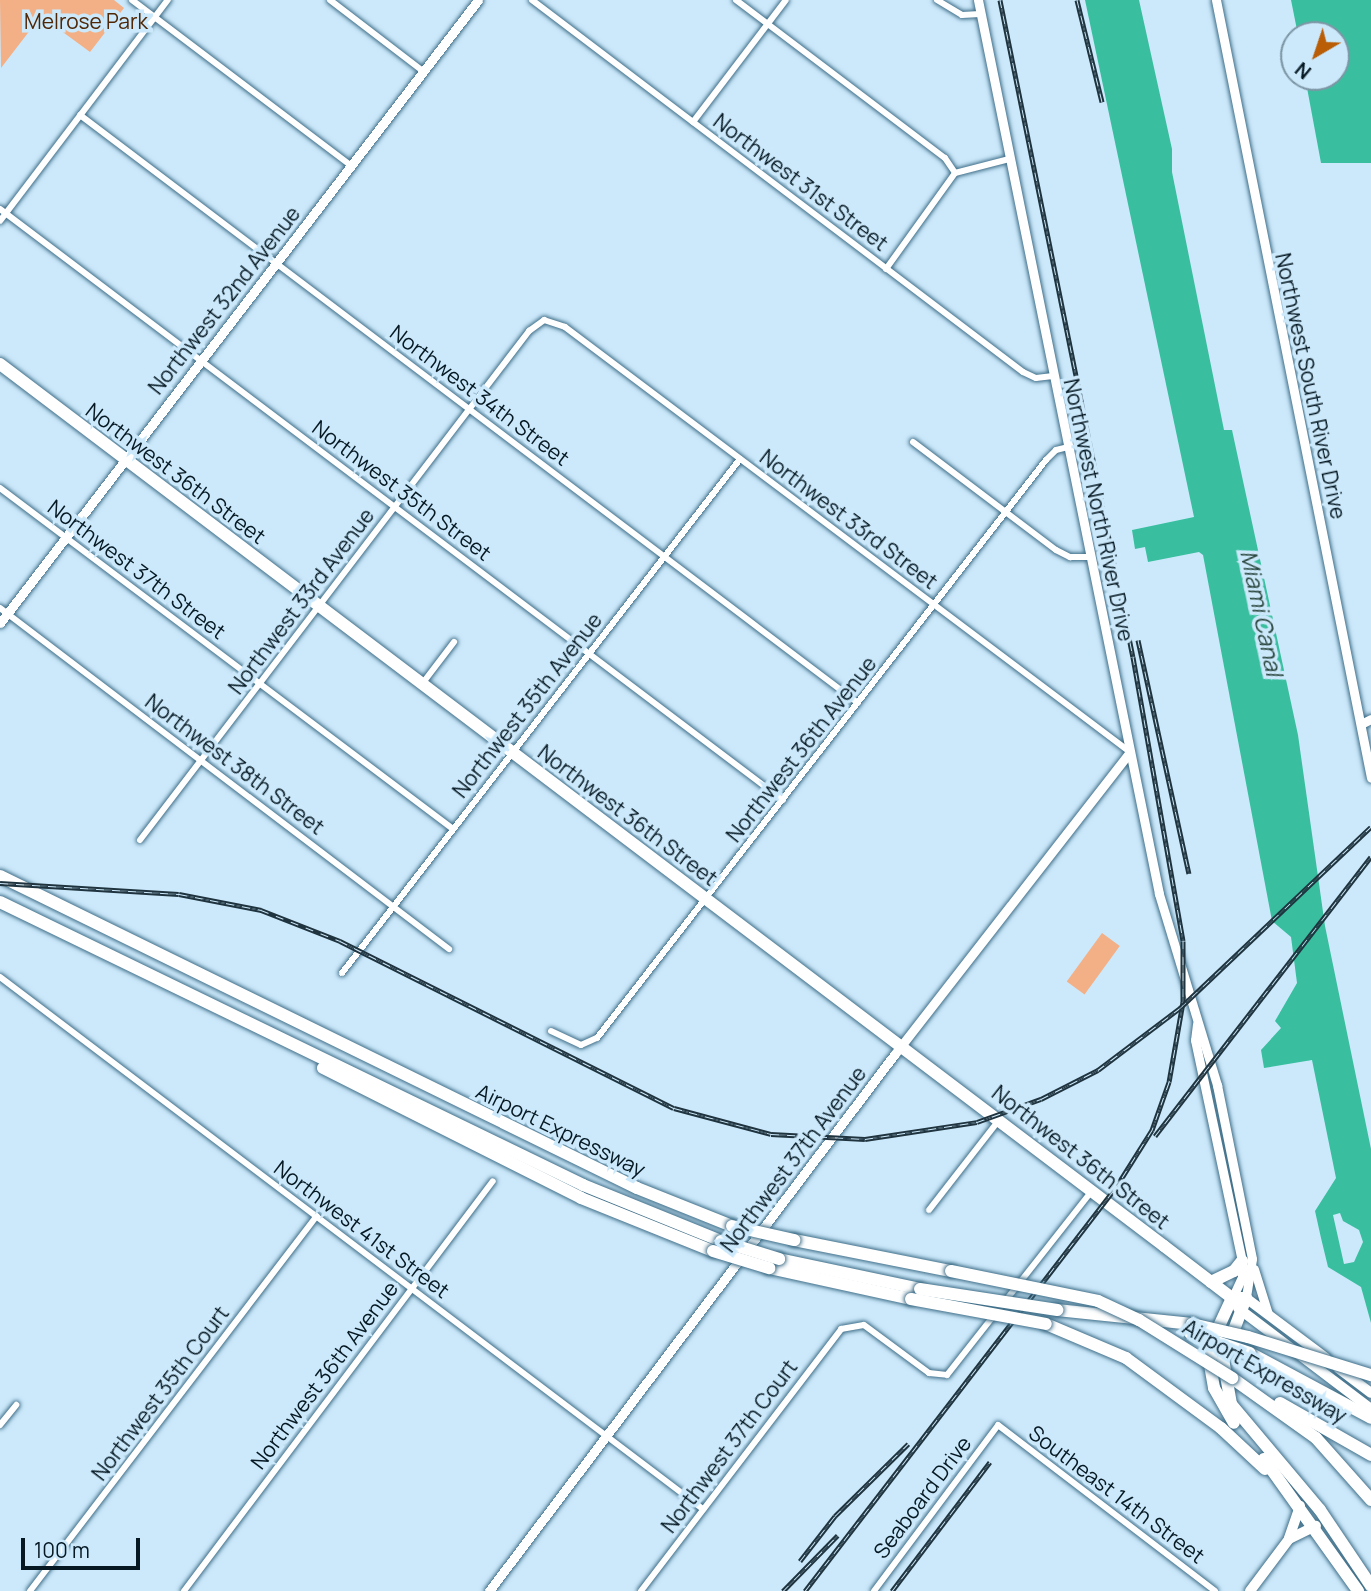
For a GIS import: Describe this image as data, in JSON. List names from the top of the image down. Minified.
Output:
{"streets":{"highway":["Northwest 36th Street","Airport Expressway"],"main road":["Northwest 32nd Avenue","Northwest South River Drive","Northwest North River Drive","Northwest 37th Avenue"],"street":["Northwest 31st Street","Northwest 34th Street","Northwest 35th Street","Northwest 33rd Street","Northwest 37th Street","Northwest 33rd Avenue","Northwest 35th Avenue","Northwest 36th Avenue","Northwest 38th Street","Northwest 41st Street","Northwest 35th Court","Northwest 37th Court","Southeast 14th Street","Seaboard Drive"]},"crossings":[["Northwest 31st Street","Northwest North River Drive"],["Northwest 32nd Avenue","Northwest 34th Street"],["Northwest 32nd Avenue","Northwest 36th Street"],["Northwest 32nd Avenue","Northwest 35th Street"],["Northwest 32nd Avenue","Northwest 37th Street"],["Northwest 32nd Avenue","Northwest 38th Street"],["Northwest 34th Street","Northwest 33rd Avenue"],["Northwest 34th Street","Northwest 35th Avenue"],["Northwest 34th Street","Northwest 36th Avenue"],["Northwest 36th Street","Northwest North River Drive"],["Northwest 36th Street","Northwest 33rd Avenue"],["Northwest 36th Street","Northwest 35th Avenue"],["Northwest 36th Street","Northwest 36th Avenue"],["Northwest 36th Street","Northwest 37th Avenue"],["Northwest 36th Street","Northwest 37th Court"],["Northwest 35th Street","Northwest 33rd Avenue"],["Northwest 35th Street","Northwest 35th Avenue"],["Northwest 35th Street","Northwest 36th Avenue"],["Northwest North River Drive","Northwest 33rd Street"],["Northwest North River Drive","Northwest 36th Avenue"],["Northwest North River Drive","Northwest 37th Avenue"],["Northwest 33rd Street","Northwest 33rd Avenue"],["Northwest 33rd Street","Northwest 35th Avenue"],["Northwest 33rd Street","Northwest 36th Avenue"],["Northwest 33rd Street","Northwest 37th Avenue"],["Northwest 37th Street","Northwest 33rd Avenue"],["Northwest 37th Street","Northwest 35th Avenue"],["Northwest 33rd Avenue","Northwest 38th Street"],["Northwest 35th Avenue","Northwest 38th Street"],["Northwest 36th Avenue","Northwest 41st Street"],["Northwest 37th Avenue","Northwest 41st Street"],["Northwest 41st Street","Northwest 35th Court"],["Northwest 41st Street","Northwest 37th Court"],["Southeast 14th Street","Seaboard Drive"]],"water":["Miami Canal"],"parks":["Melrose Park"],"scale_bar":"100 m","north":"bottom left"}
